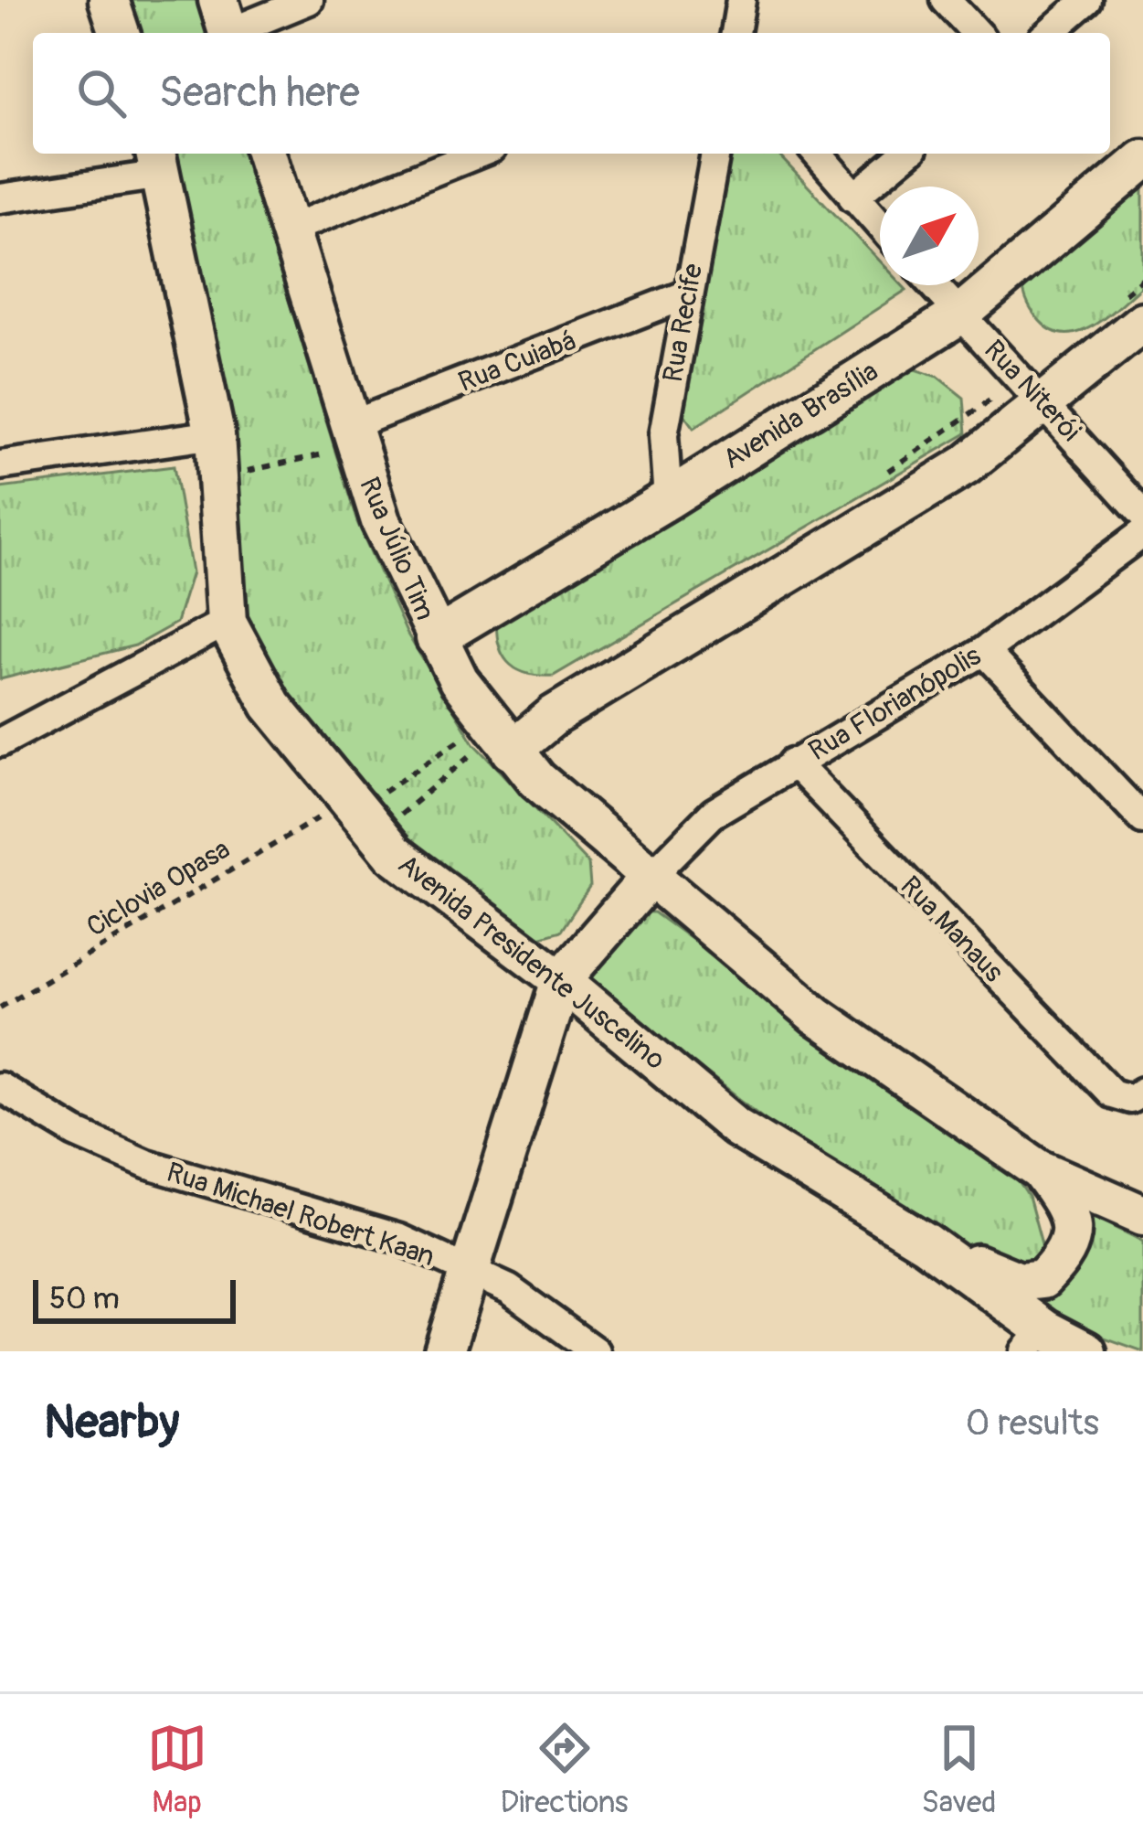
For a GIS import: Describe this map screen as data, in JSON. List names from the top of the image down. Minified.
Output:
{"streets":{"main road":["Avenida Brasília","Rua Júlio Tim","Avenida Presidente Juscelino"],"street":["Rua Recife","Rua Cuiabá","Rua Niterói","Rua Florianópolis","Rua Manaus","Rua Michael Robert Kaan"],"path":["Ciclovia Opasa"]},"crossings":[["Rua Recife","Rua Cuiabá"],["Rua Recife","Avenida Brasília"],["Rua Cuiabá","Rua Júlio Tim"],["Rua Niterói","Avenida Brasília"],["Avenida Brasília","Rua Júlio Tim"],["Rua Júlio Tim","Rua Florianópolis"],["Rua Florianópolis","Rua Manaus"]],"scale_bar":"50 m","north":"top right","page":{"search":"Search here","scale":"50 m","heading":["Nearby","0 results"],"nav":["Map","Directions","Saved"]}}
